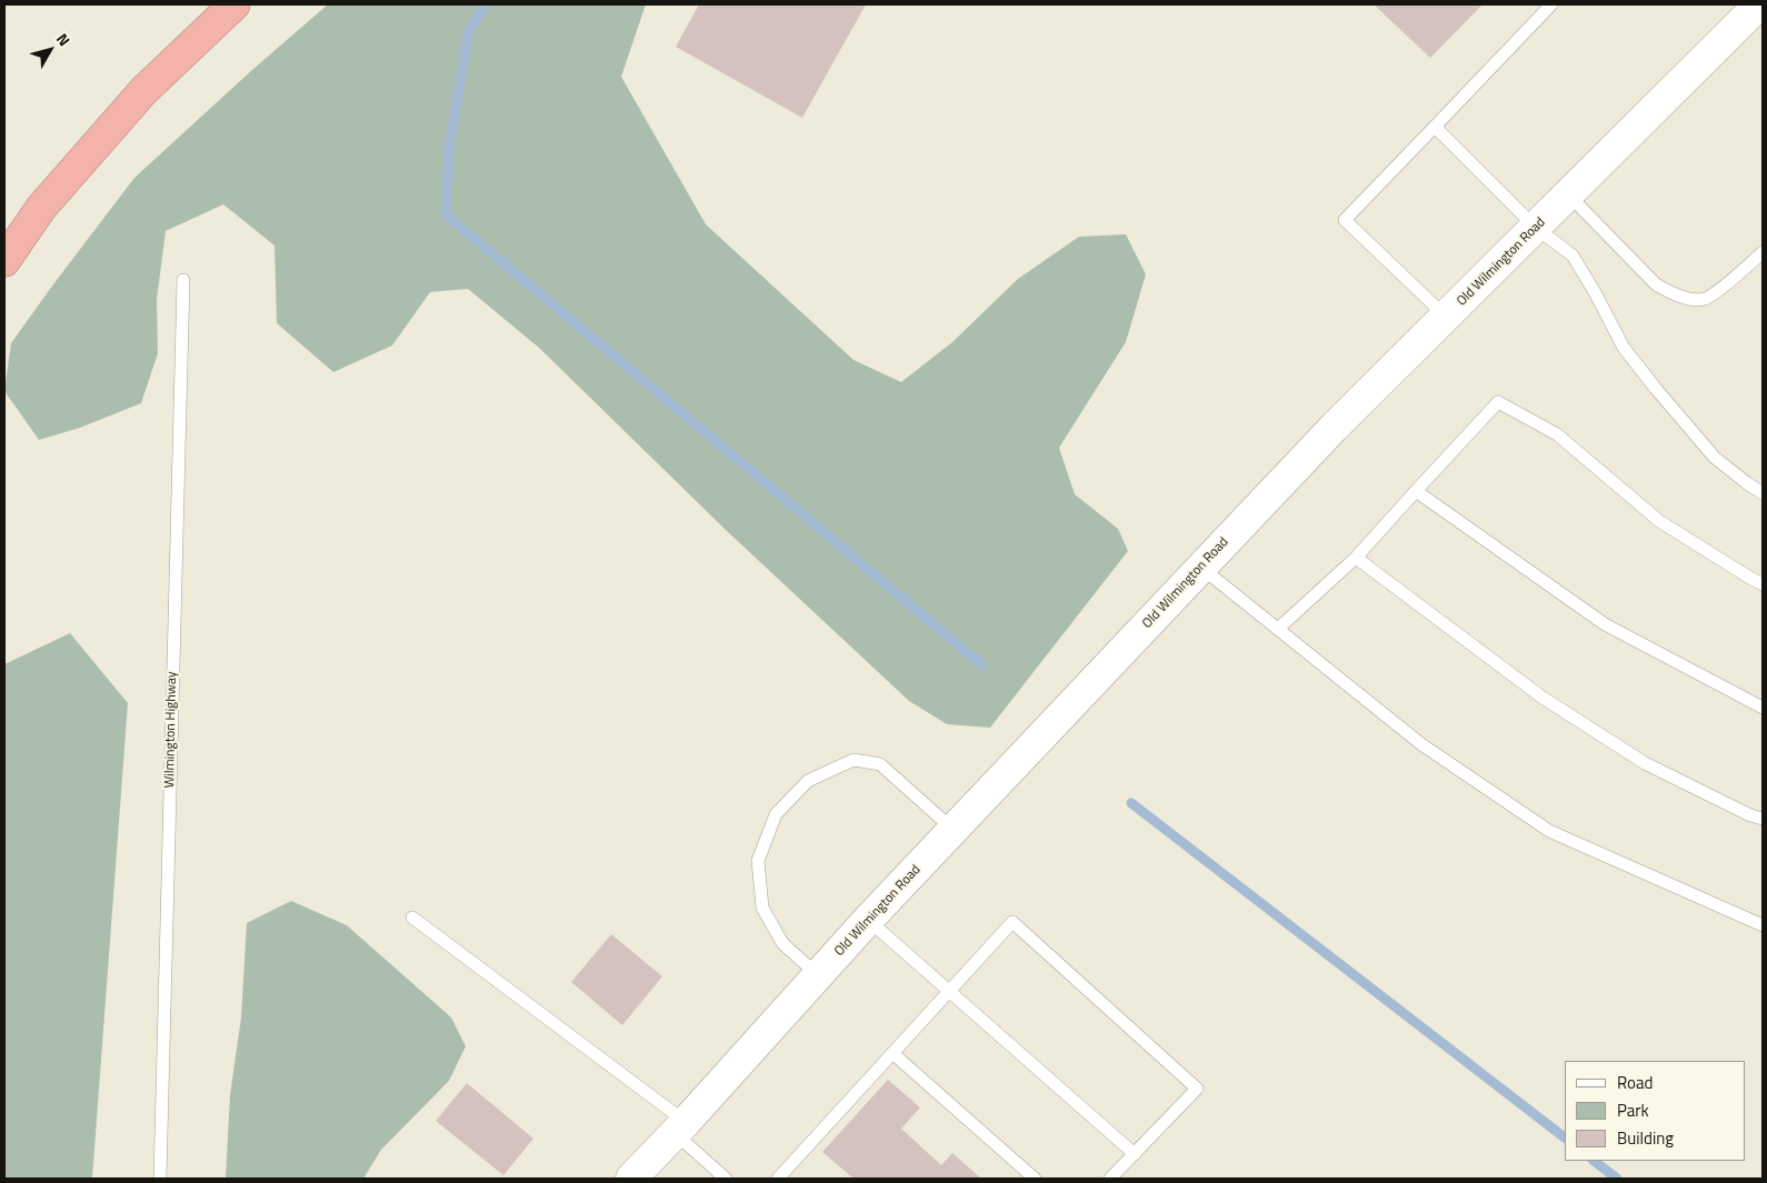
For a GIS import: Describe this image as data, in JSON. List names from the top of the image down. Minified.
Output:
{"streets":{"main road":["Old Wilmington Road"],"lane":["Wilmington Highway"]},"legend":["Road","Park","Building"],"north":"top right"}
